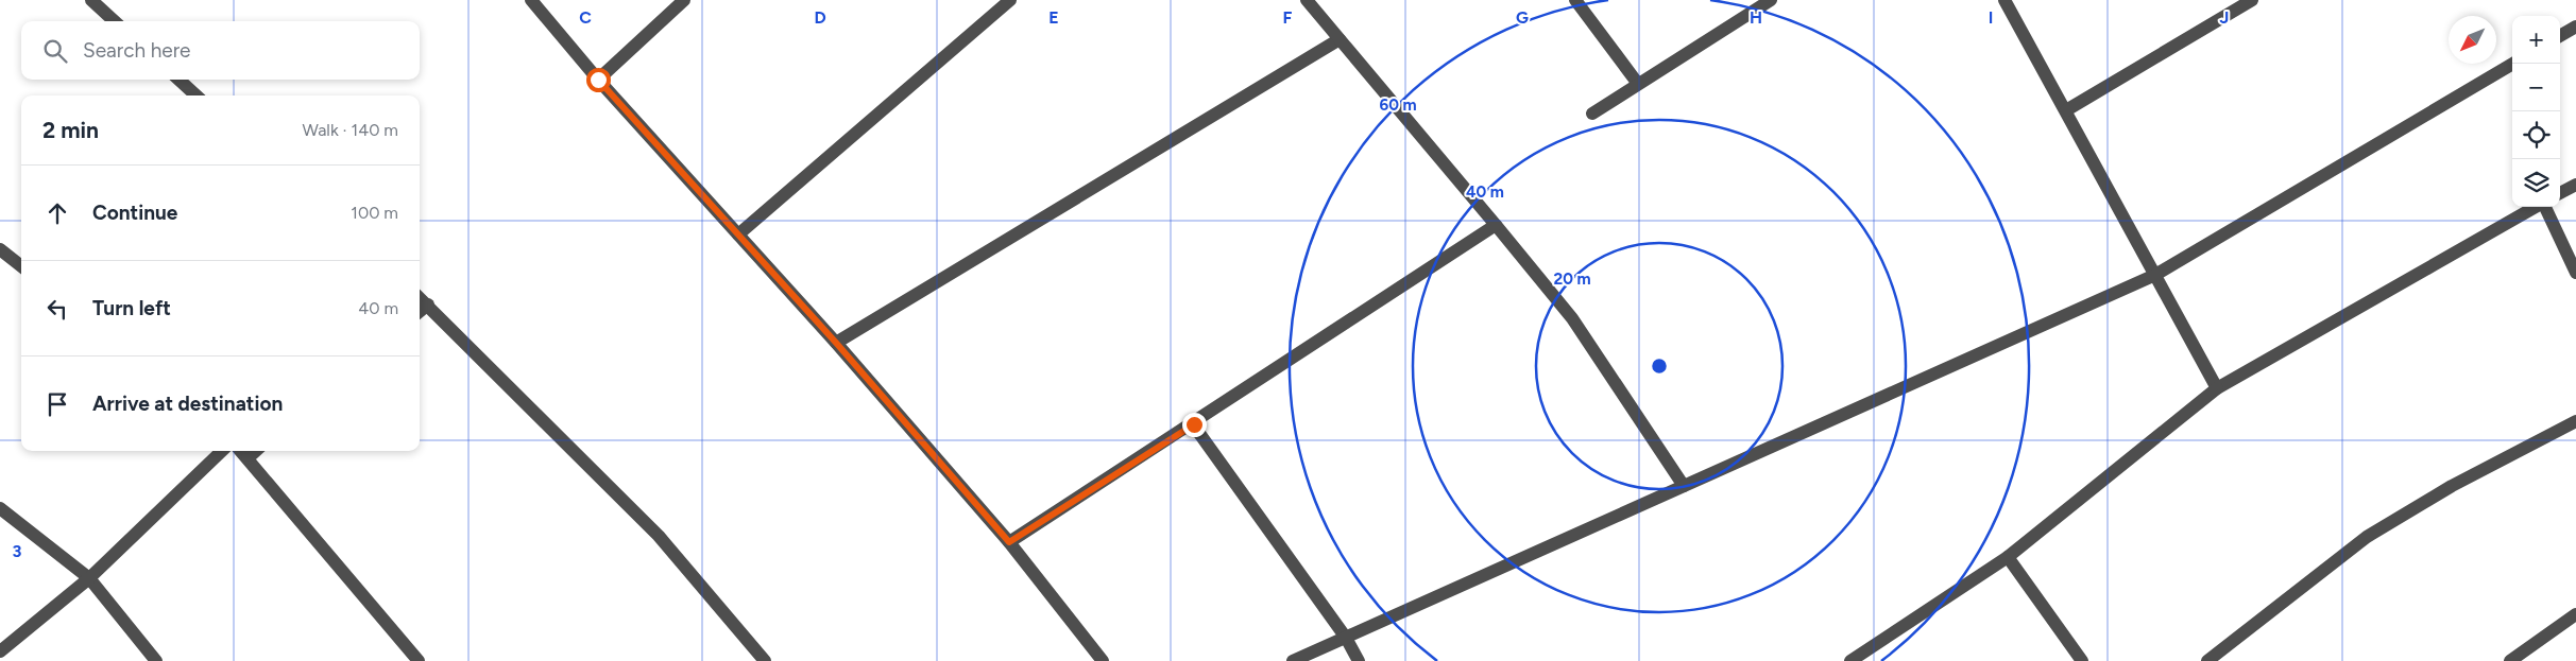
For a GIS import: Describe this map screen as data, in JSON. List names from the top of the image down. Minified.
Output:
{"north":"bottom left","page":{"map_buttons":["+","−"],"search":"Search here","heading":["2 min","Walk · 140 m"],"list":[["Continue","100 m"],["Turn left","40 m"],"Arrive at destination"]},"grid":{"columns":["C","D","E","F","G","H","I","J"],"rows":["3"]},"rings":["60 m","40 m","20 m"]}
